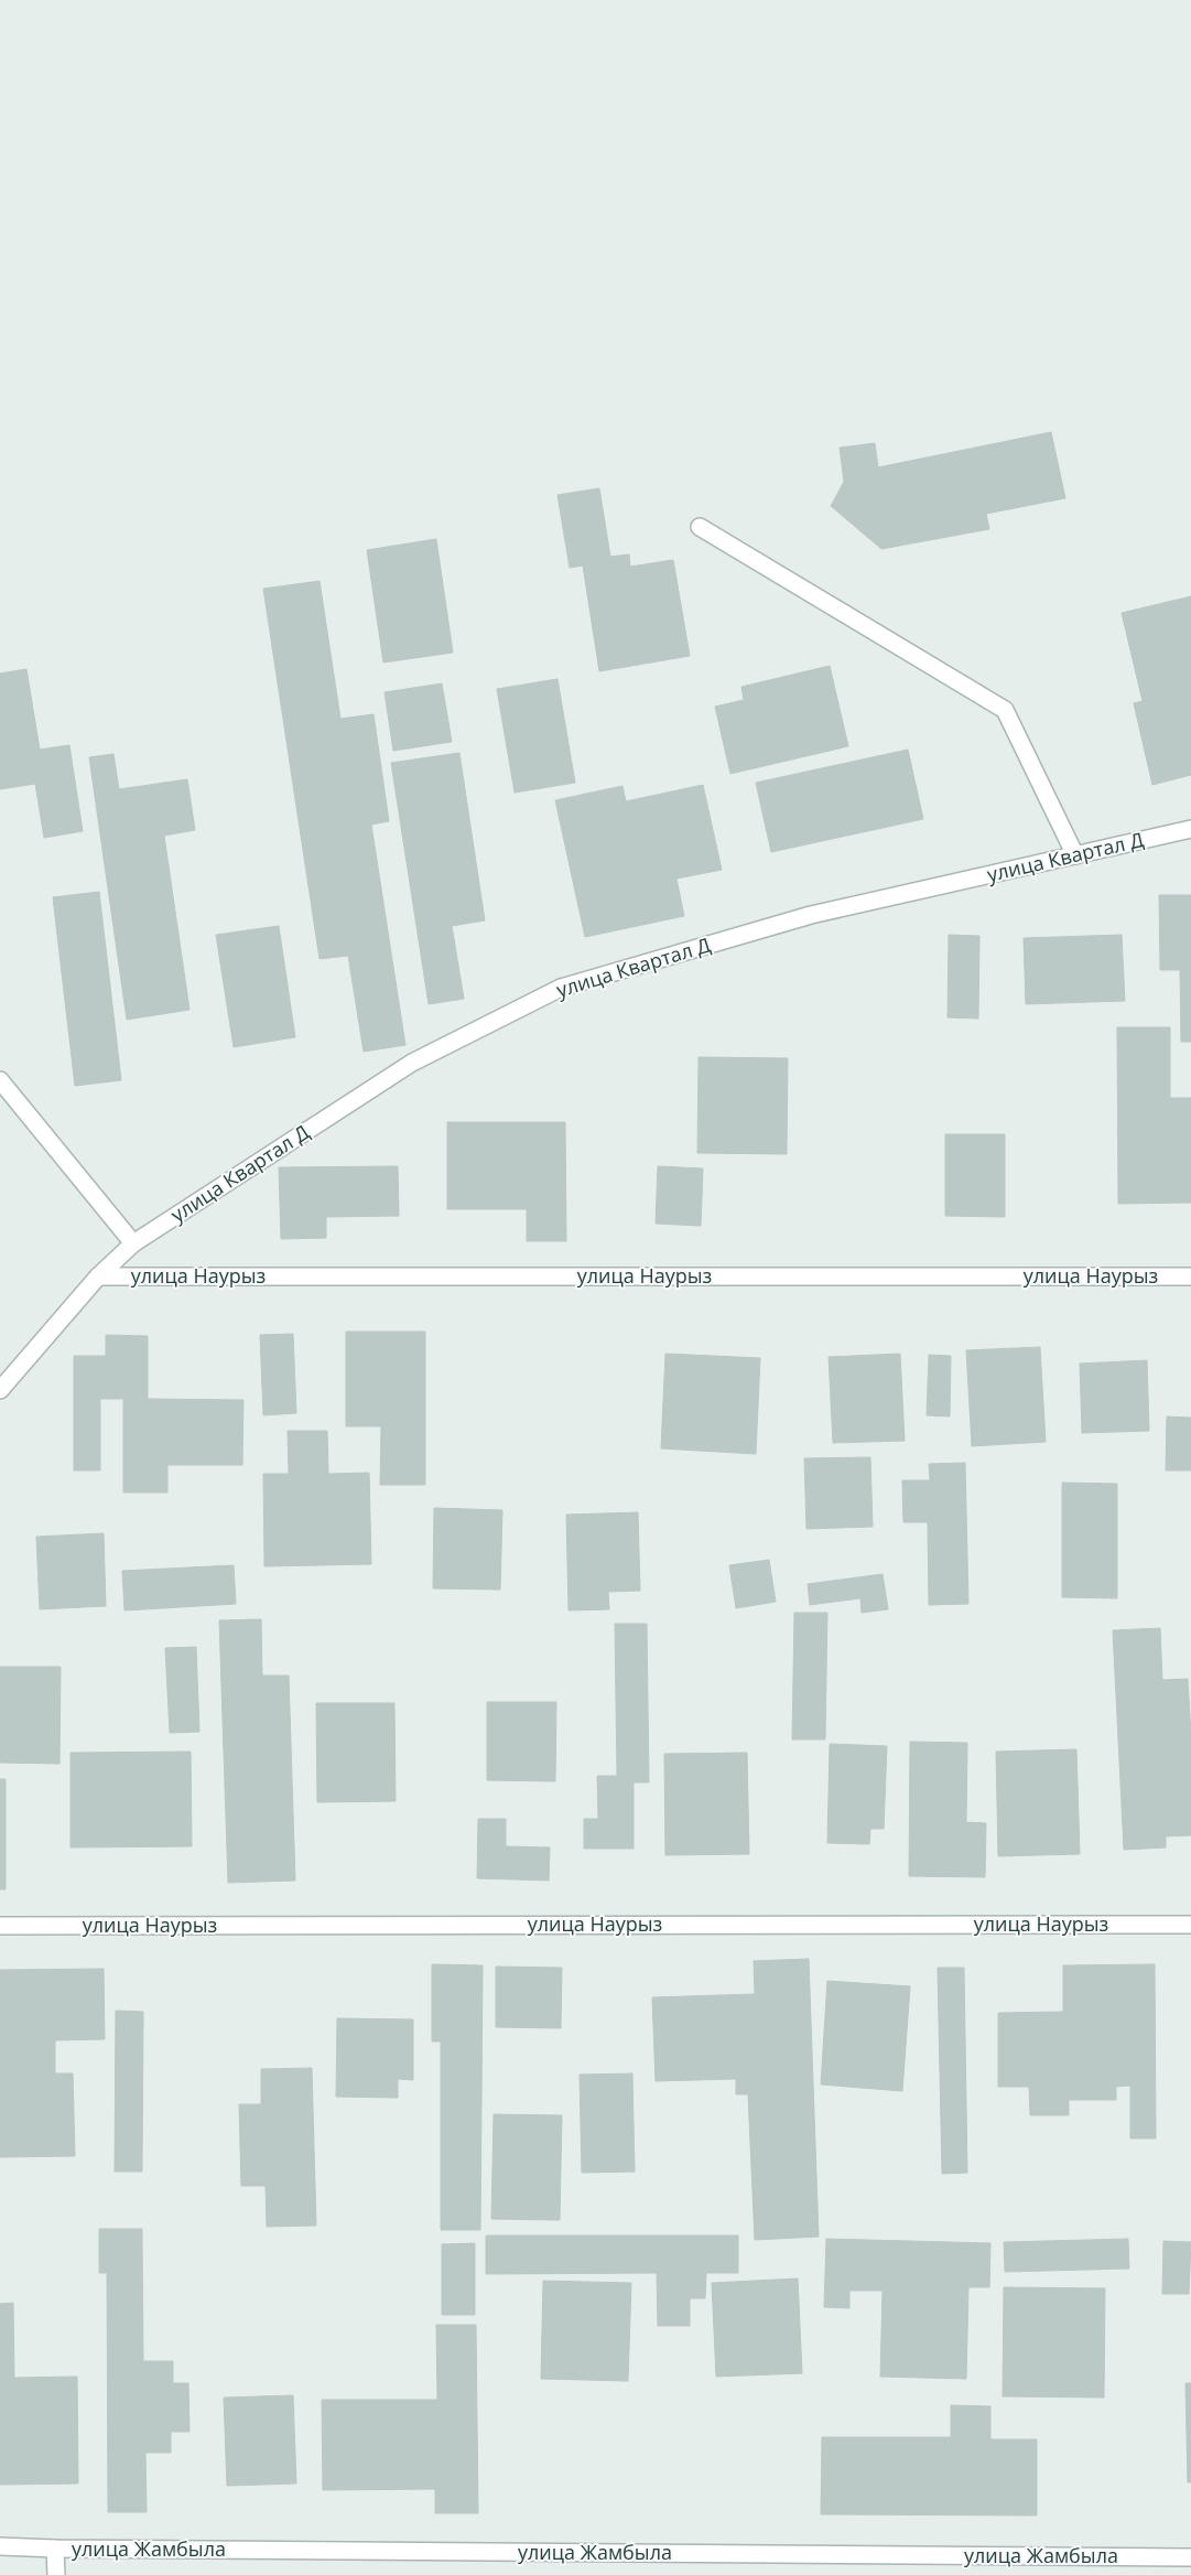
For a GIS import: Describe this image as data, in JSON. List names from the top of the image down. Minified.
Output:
{"streets":{"street":["улица Квартал Д","улица Наурыз","улица Жамбыла"]},"crossings":[["улица Квартал Д","улица Наурыз"]]}
